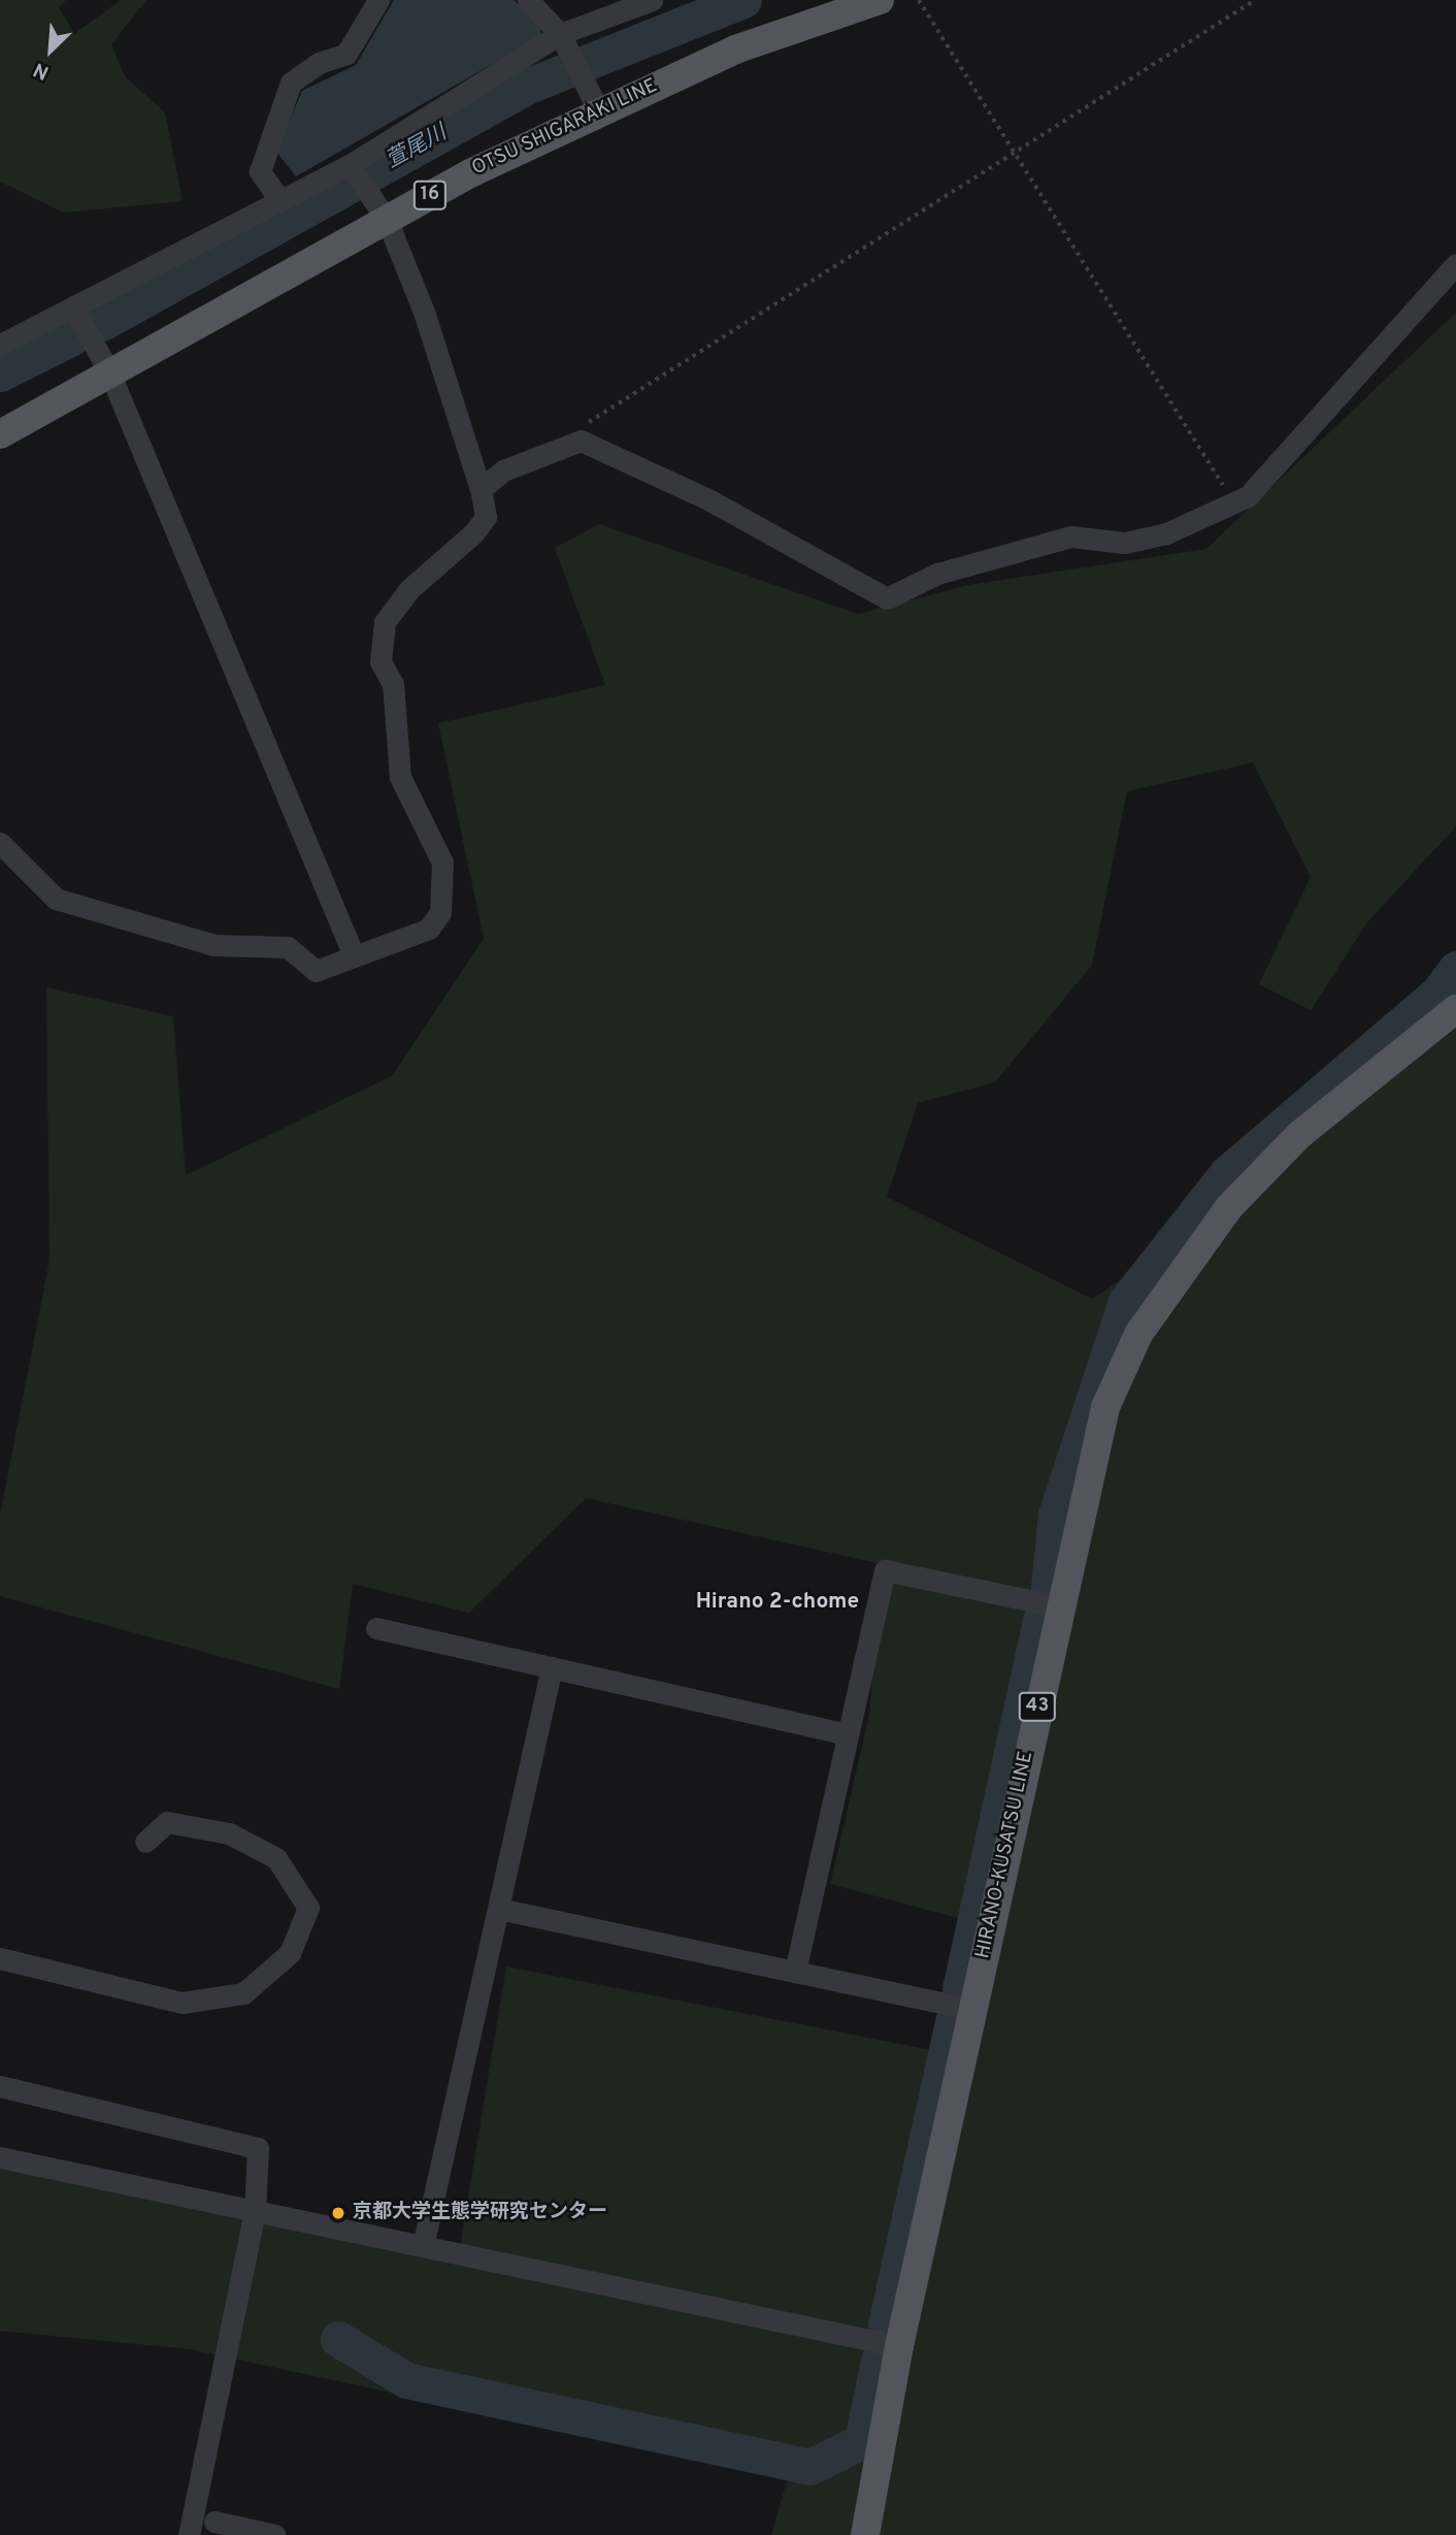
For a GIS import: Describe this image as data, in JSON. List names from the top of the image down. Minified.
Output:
{"streets":{"main road":["OTSU SHIGARAKI LINE","16","43","HIRANO-KUSATSU LINE"]},"districts":["Hirano 2-chome"],"water":["萱尾川"],"places":["京都大学生態学研究センター"],"north":"bottom left"}
